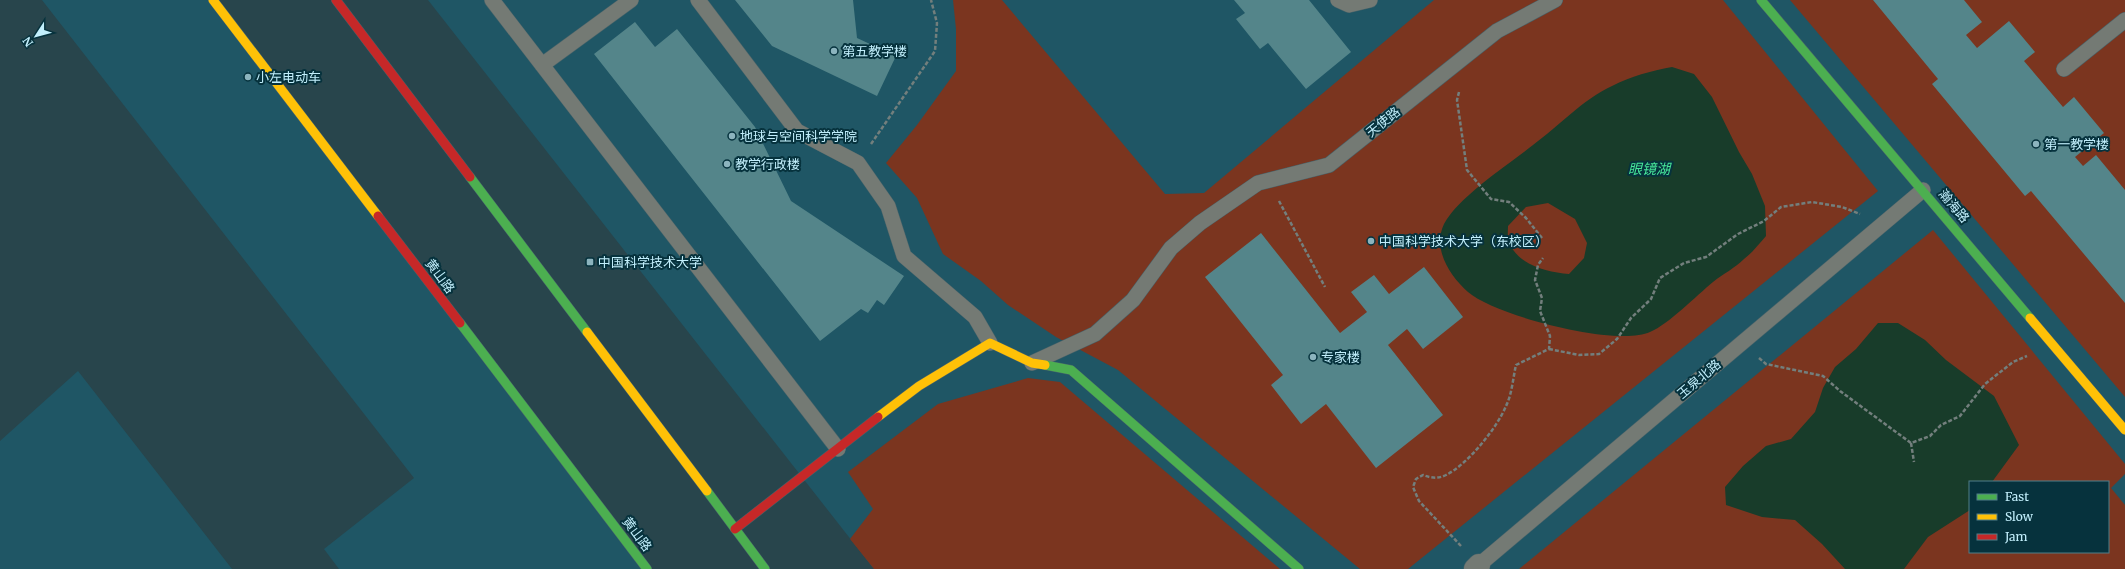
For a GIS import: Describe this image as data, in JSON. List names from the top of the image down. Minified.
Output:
{"streets":{"main road":["瀚海路","黄山路"],"lane":["天使路","玉泉北路"]},"crossings":[["瀚海路","玉泉北路"]],"water":["眼镜湖"],"places":{"other":["第五教学楼","小左电动车","地球与空间科学学院","第一教学楼","教学行政楼","中国科学技术大学（东校区）","专家楼"],"transit":["中国科学技术大学"]},"legend":["Fast","Slow","Jam"],"north":"bottom left"}
